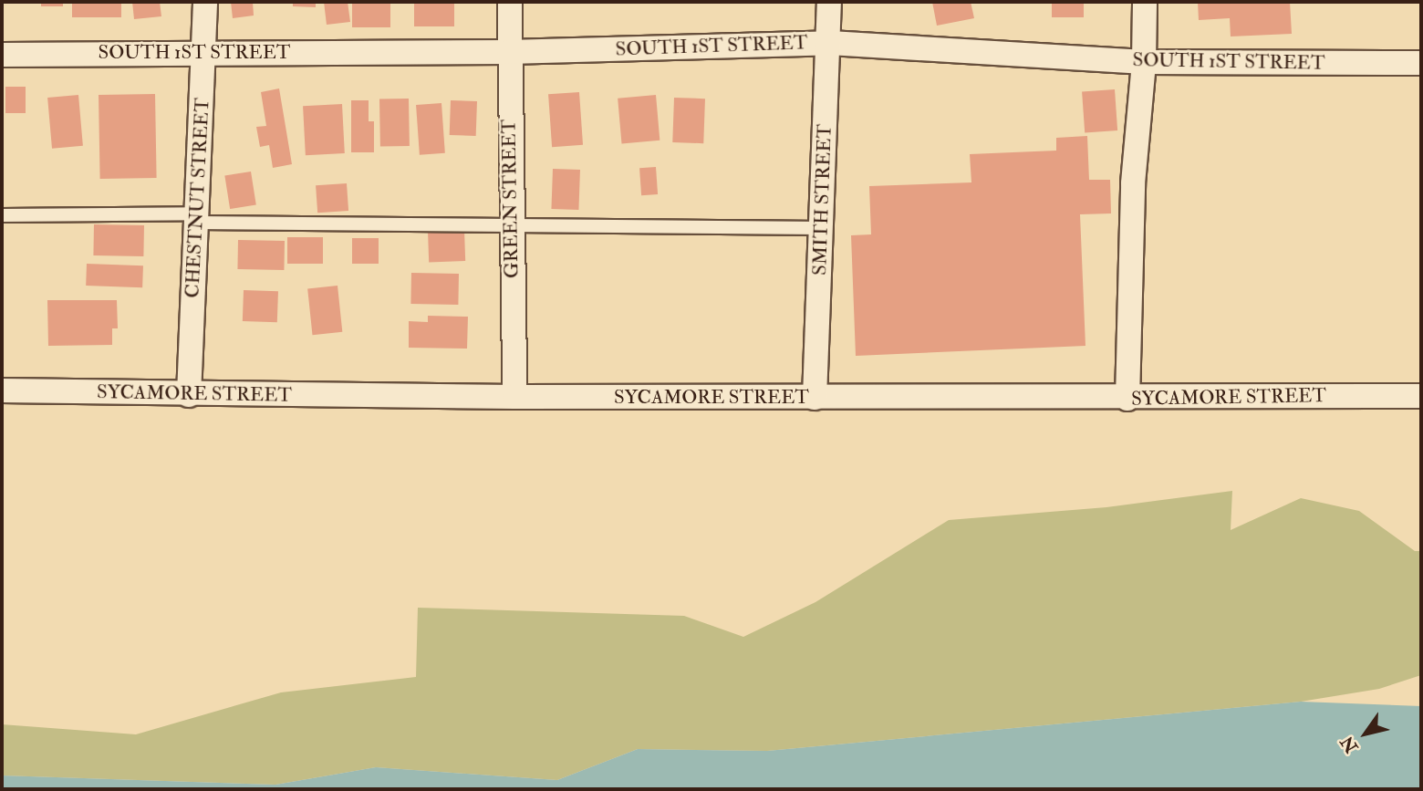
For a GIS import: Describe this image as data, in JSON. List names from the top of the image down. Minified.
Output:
{"streets":{"street":["SOUTH 1ST STREET","CHESTNUT STREET","GREEN STREET","SMITH STREET","SYCAMORE STREET"]},"crossings":[["SOUTH 1ST STREET","CHESTNUT STREET"],["SOUTH 1ST STREET","GREEN STREET"],["SOUTH 1ST STREET","SMITH STREET"],["CHESTNUT STREET","SYCAMORE STREET"],["GREEN STREET","SYCAMORE STREET"],["SMITH STREET","SYCAMORE STREET"]],"north":"bottom left"}
